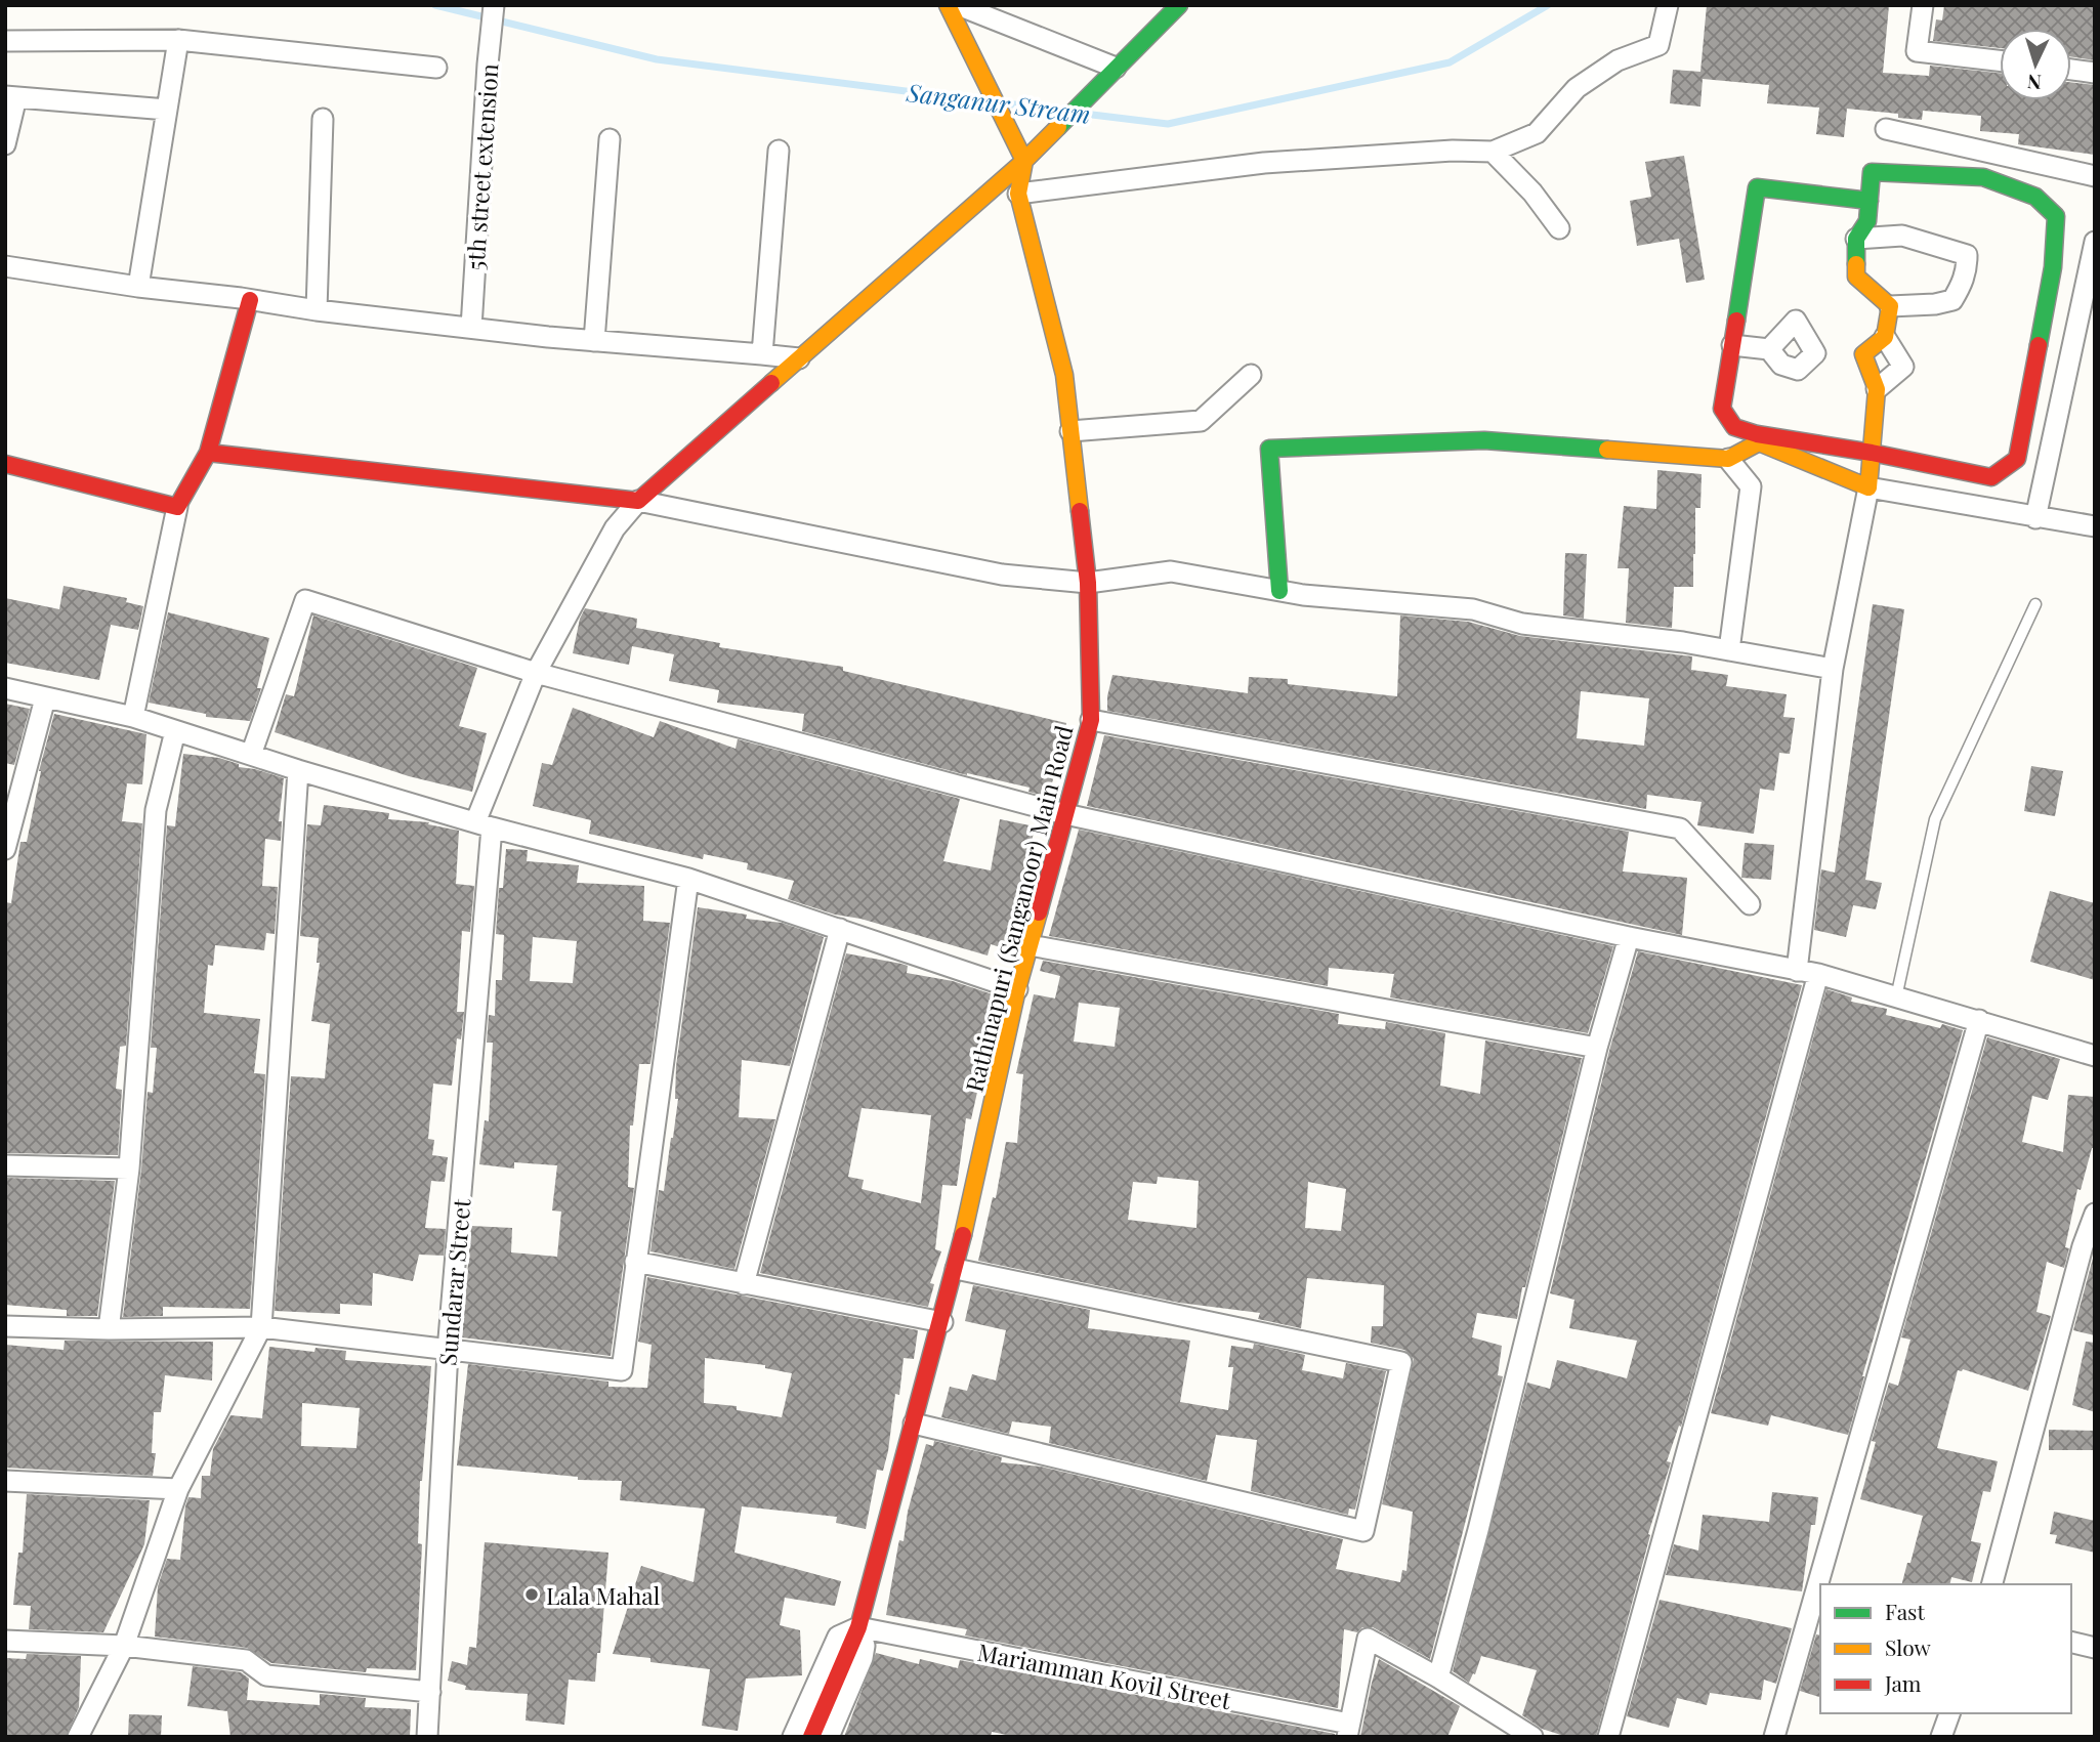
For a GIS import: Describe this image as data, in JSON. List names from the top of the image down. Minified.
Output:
{"streets":{"street":["5th street extension","Rathinapuri (Sanganoor) Main Road","Sundarar Street","Mariamman Kovil Street"]},"crossings":[["Rathinapuri (Sanganoor) Main Road","Mariamman Kovil Street"]],"water":["Sanganur Stream"],"places":["Lala Mahal"],"legend":["Fast","Slow","Jam"],"north":"bottom"}
